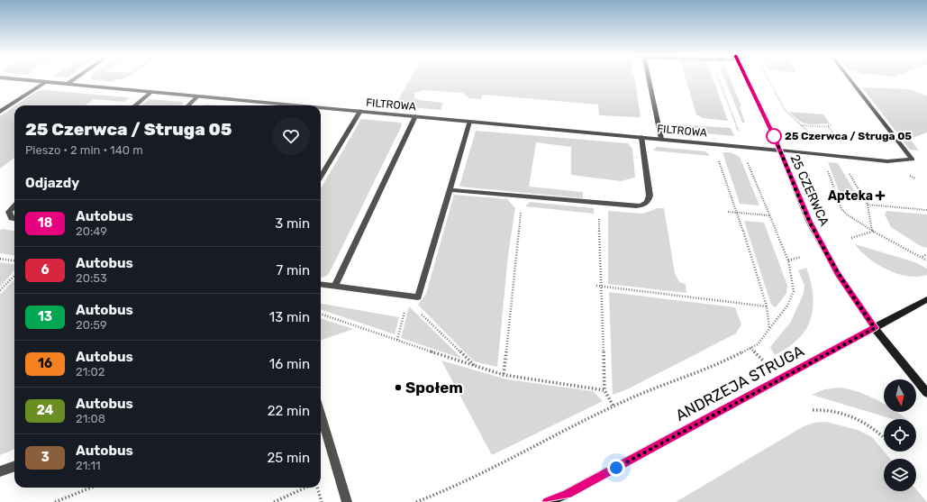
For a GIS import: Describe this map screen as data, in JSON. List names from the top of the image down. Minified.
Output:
{"streets":{"street":["FILTROWA","25 CZERWCA","ANDRZEJA STRUGA"]},"crossings":[["FILTROWA","25 CZERWCA"],["25 CZERWCA","ANDRZEJA STRUGA"]],"places":{"other":["25 Czerwca / Struga 05","Społem"],"health":["Apteka"]},"lines":["bus line 18"],"north":"bottom","page":{"heading":[["25 Czerwca / Struga 05","Pieszo · 2 min · 140 m"],"Odjazdy"],"list":[{"mark":"18","name":"Autobus","note":"20:49","value":"3 min"},{"mark":"6","name":"Autobus","note":"20:53","value":"7 min"},{"mark":"13","name":"Autobus","note":"20:59","value":"13 min"},{"mark":"16","name":"Autobus","note":"21:02","value":"16 min"},{"mark":"24","name":"Autobus","note":"21:08","value":"22 min"},{"mark":"3","name":"Autobus","note":"21:11","value":"25 min"}]}}
